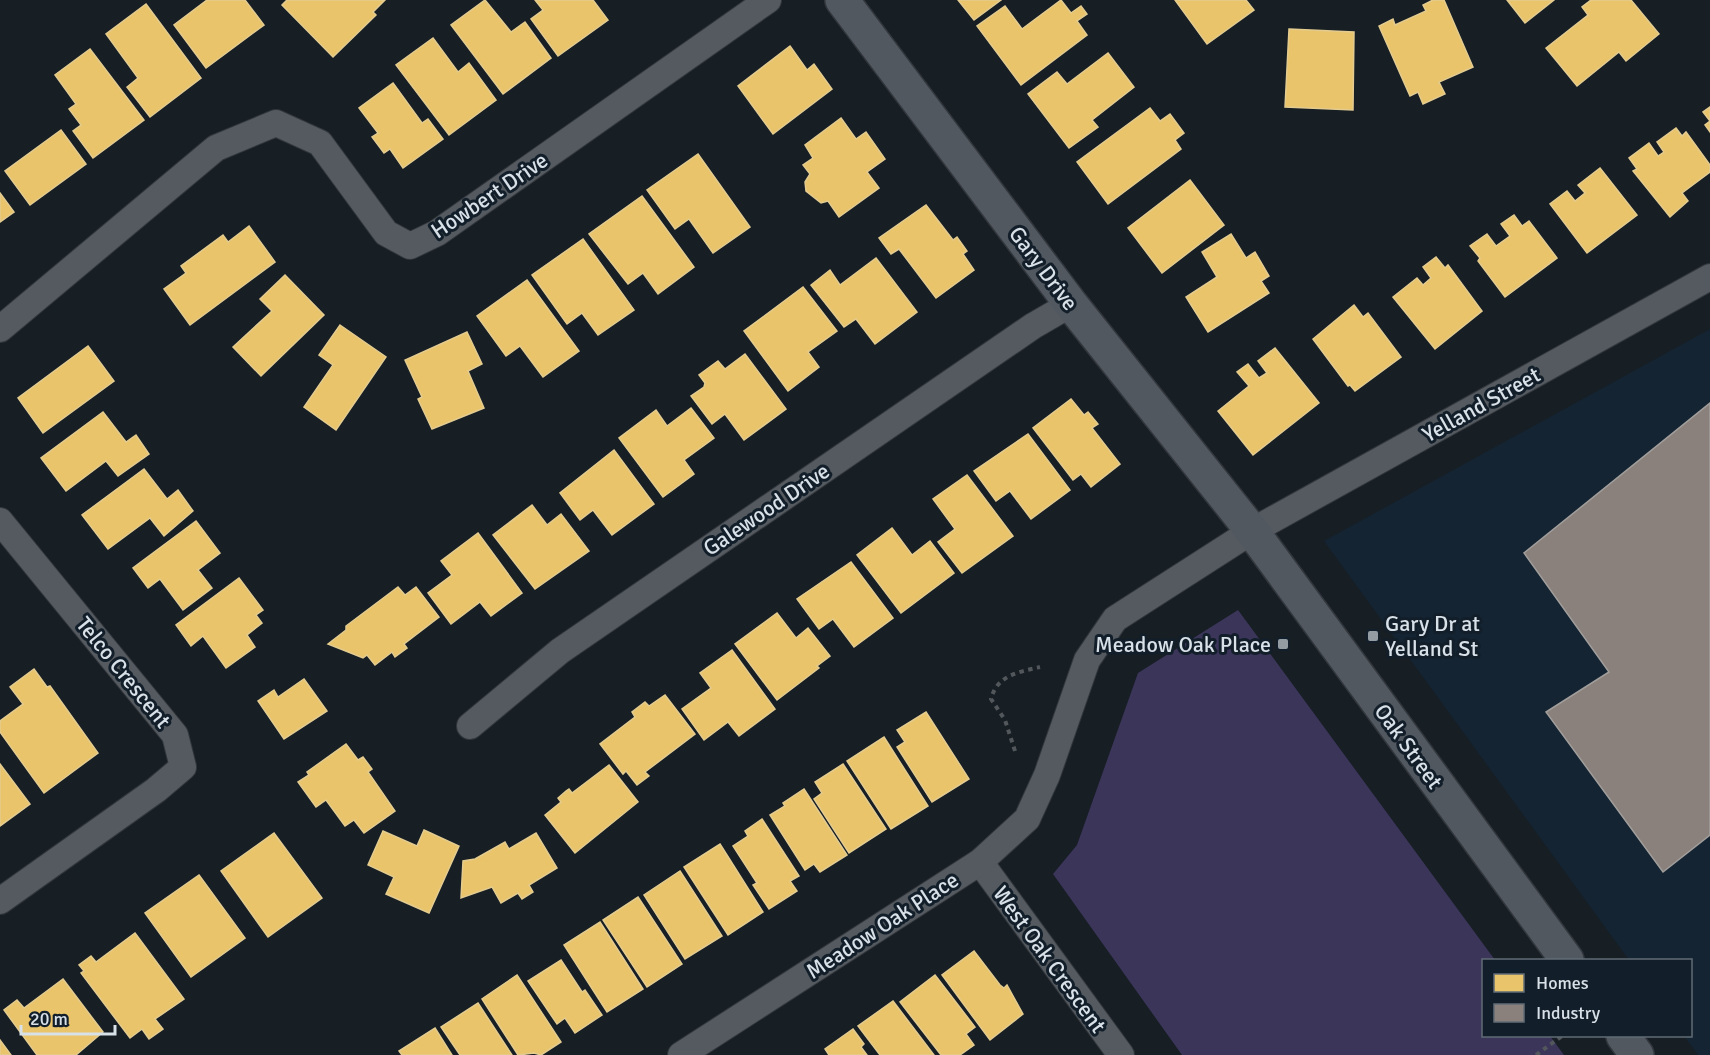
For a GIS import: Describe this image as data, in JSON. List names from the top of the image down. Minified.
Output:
{"streets":{"street":["Howbert Drive","Gary Drive","Yelland Street","Galewood Drive","Telco Crescent","Oak Street","Meadow Oak Place","West Oak Crescent"]},"crossings":[["Gary Drive","Yelland Street"],["Gary Drive","Galewood Drive"],["Gary Drive","Oak Street"],["Gary Drive","Meadow Oak Place"],["Yelland Street","Oak Street"],["Yelland Street","Meadow Oak Place"],["Oak Street","Meadow Oak Place"],["Meadow Oak Place","West Oak Crescent"]],"places":{"transit":["Gary Dr at Yelland St","Meadow Oak Place"]},"legend":["Homes","Industry"],"scale_bar":"20 m"}
